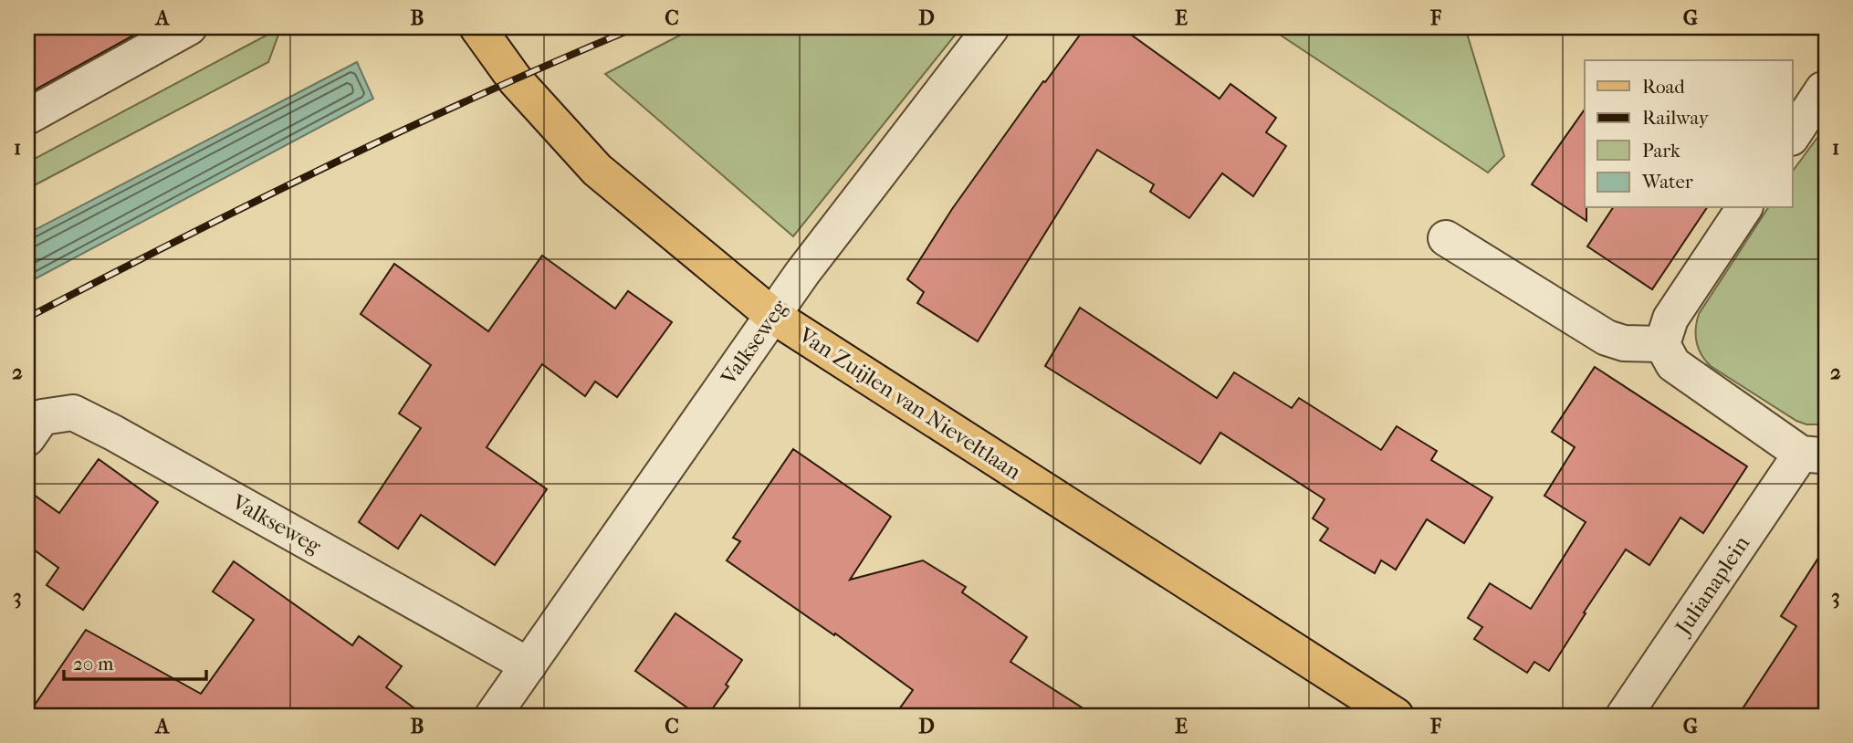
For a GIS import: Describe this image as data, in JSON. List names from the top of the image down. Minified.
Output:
{"streets":{"main road":["Van Zuijlen van Nieveltlaan"],"street":["Valkseweg","Julianaplein"]},"crossings":[["Valkseweg","Van Zuijlen van Nieveltlaan"]],"legend":["Road","Railway","Park","Water"],"scale_bar":"20 m","grid":{"columns":["A","B","C","D","E","F","G"],"rows":["1","2","3"]}}
